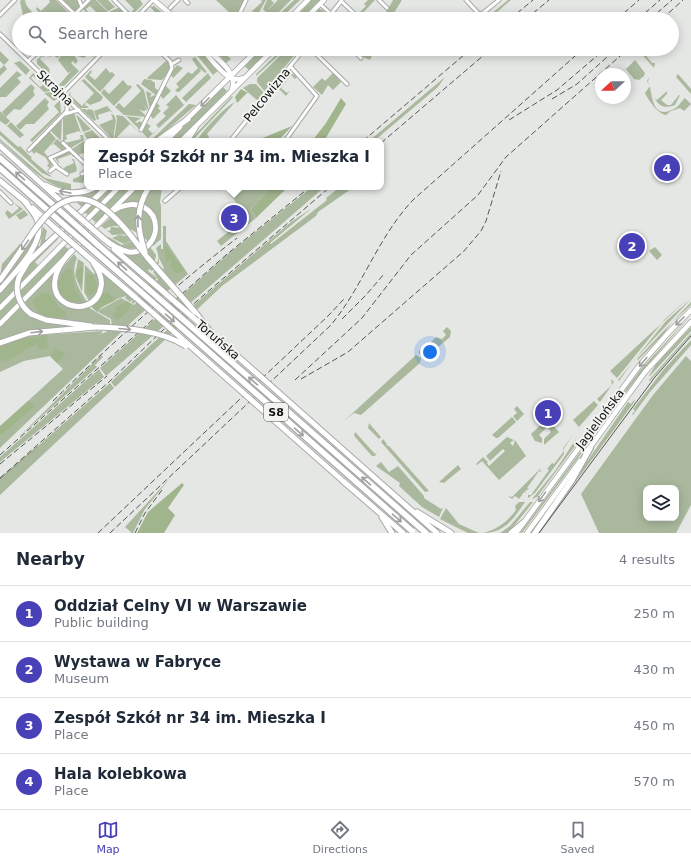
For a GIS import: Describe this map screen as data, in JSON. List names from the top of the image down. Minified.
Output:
{"streets":{"highway":["Toruńska","S8"],"main road":["Jagiellońska"],"street":["Skrajna","Pelcowizna"]},"north":"left","page":{"search":"Search here","popup":["Zespół Szkół nr 34 im. Mieszka I","Place"],"pins":["4","3","2","1"],"heading":["Nearby","4 results"],"list":[{"mark":"1","name":"Oddział Celny VI w Warszawie","note":"Public building","value":"250 m"},{"mark":"2","name":"Wystawa w Fabryce","note":"Museum","value":"430 m"},{"mark":"3","name":"Zespół Szkół nr 34 im. Mieszka I","note":"Place","value":"450 m"},{"mark":"4","name":"Hala kolebkowa","note":"Place","value":"570 m"}],"nav":["Map","Directions","Saved"]}}
